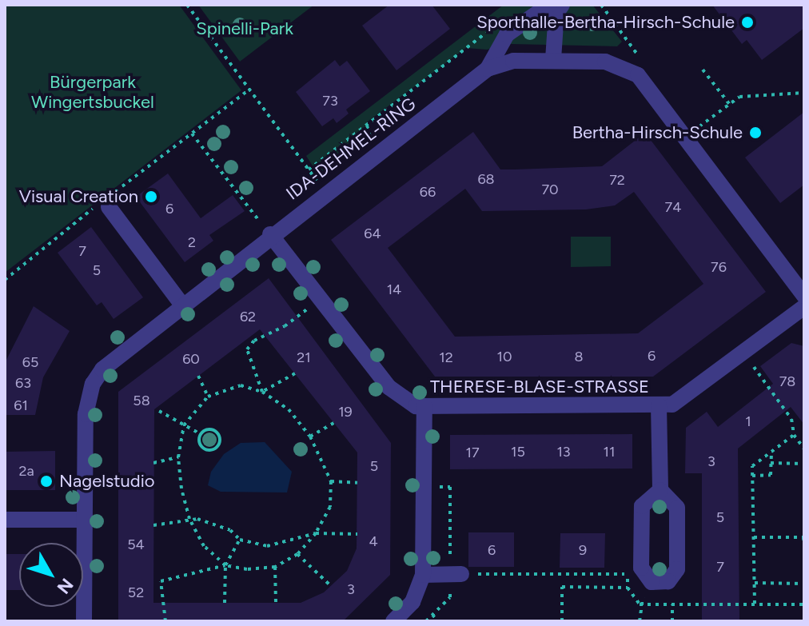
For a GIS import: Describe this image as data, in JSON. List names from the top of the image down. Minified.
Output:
{"streets":{"street":["IDA-DEHMEL-RING","THERESE-BLASE-STRASSE"]},"crossings":[["IDA-DEHMEL-RING","THERESE-BLASE-STRASSE"]],"parks":["Spinelli-Park","Bürgerpark Wingertsbuckel"],"places":["Sporthalle-Bertha-Hirsch-Schule","Bertha-Hirsch-Schule","Visual Creation","Nagelstudio"],"house_numbers":["73","68","72","70","66","74","6","64","2","7","76","5","14","62","6","10","8","21","12","60","65","78","63","58","61","19","1","15","13","11","17","3","5","2a","5","4","54","6","9","7","3","52"],"north":"bottom right"}
